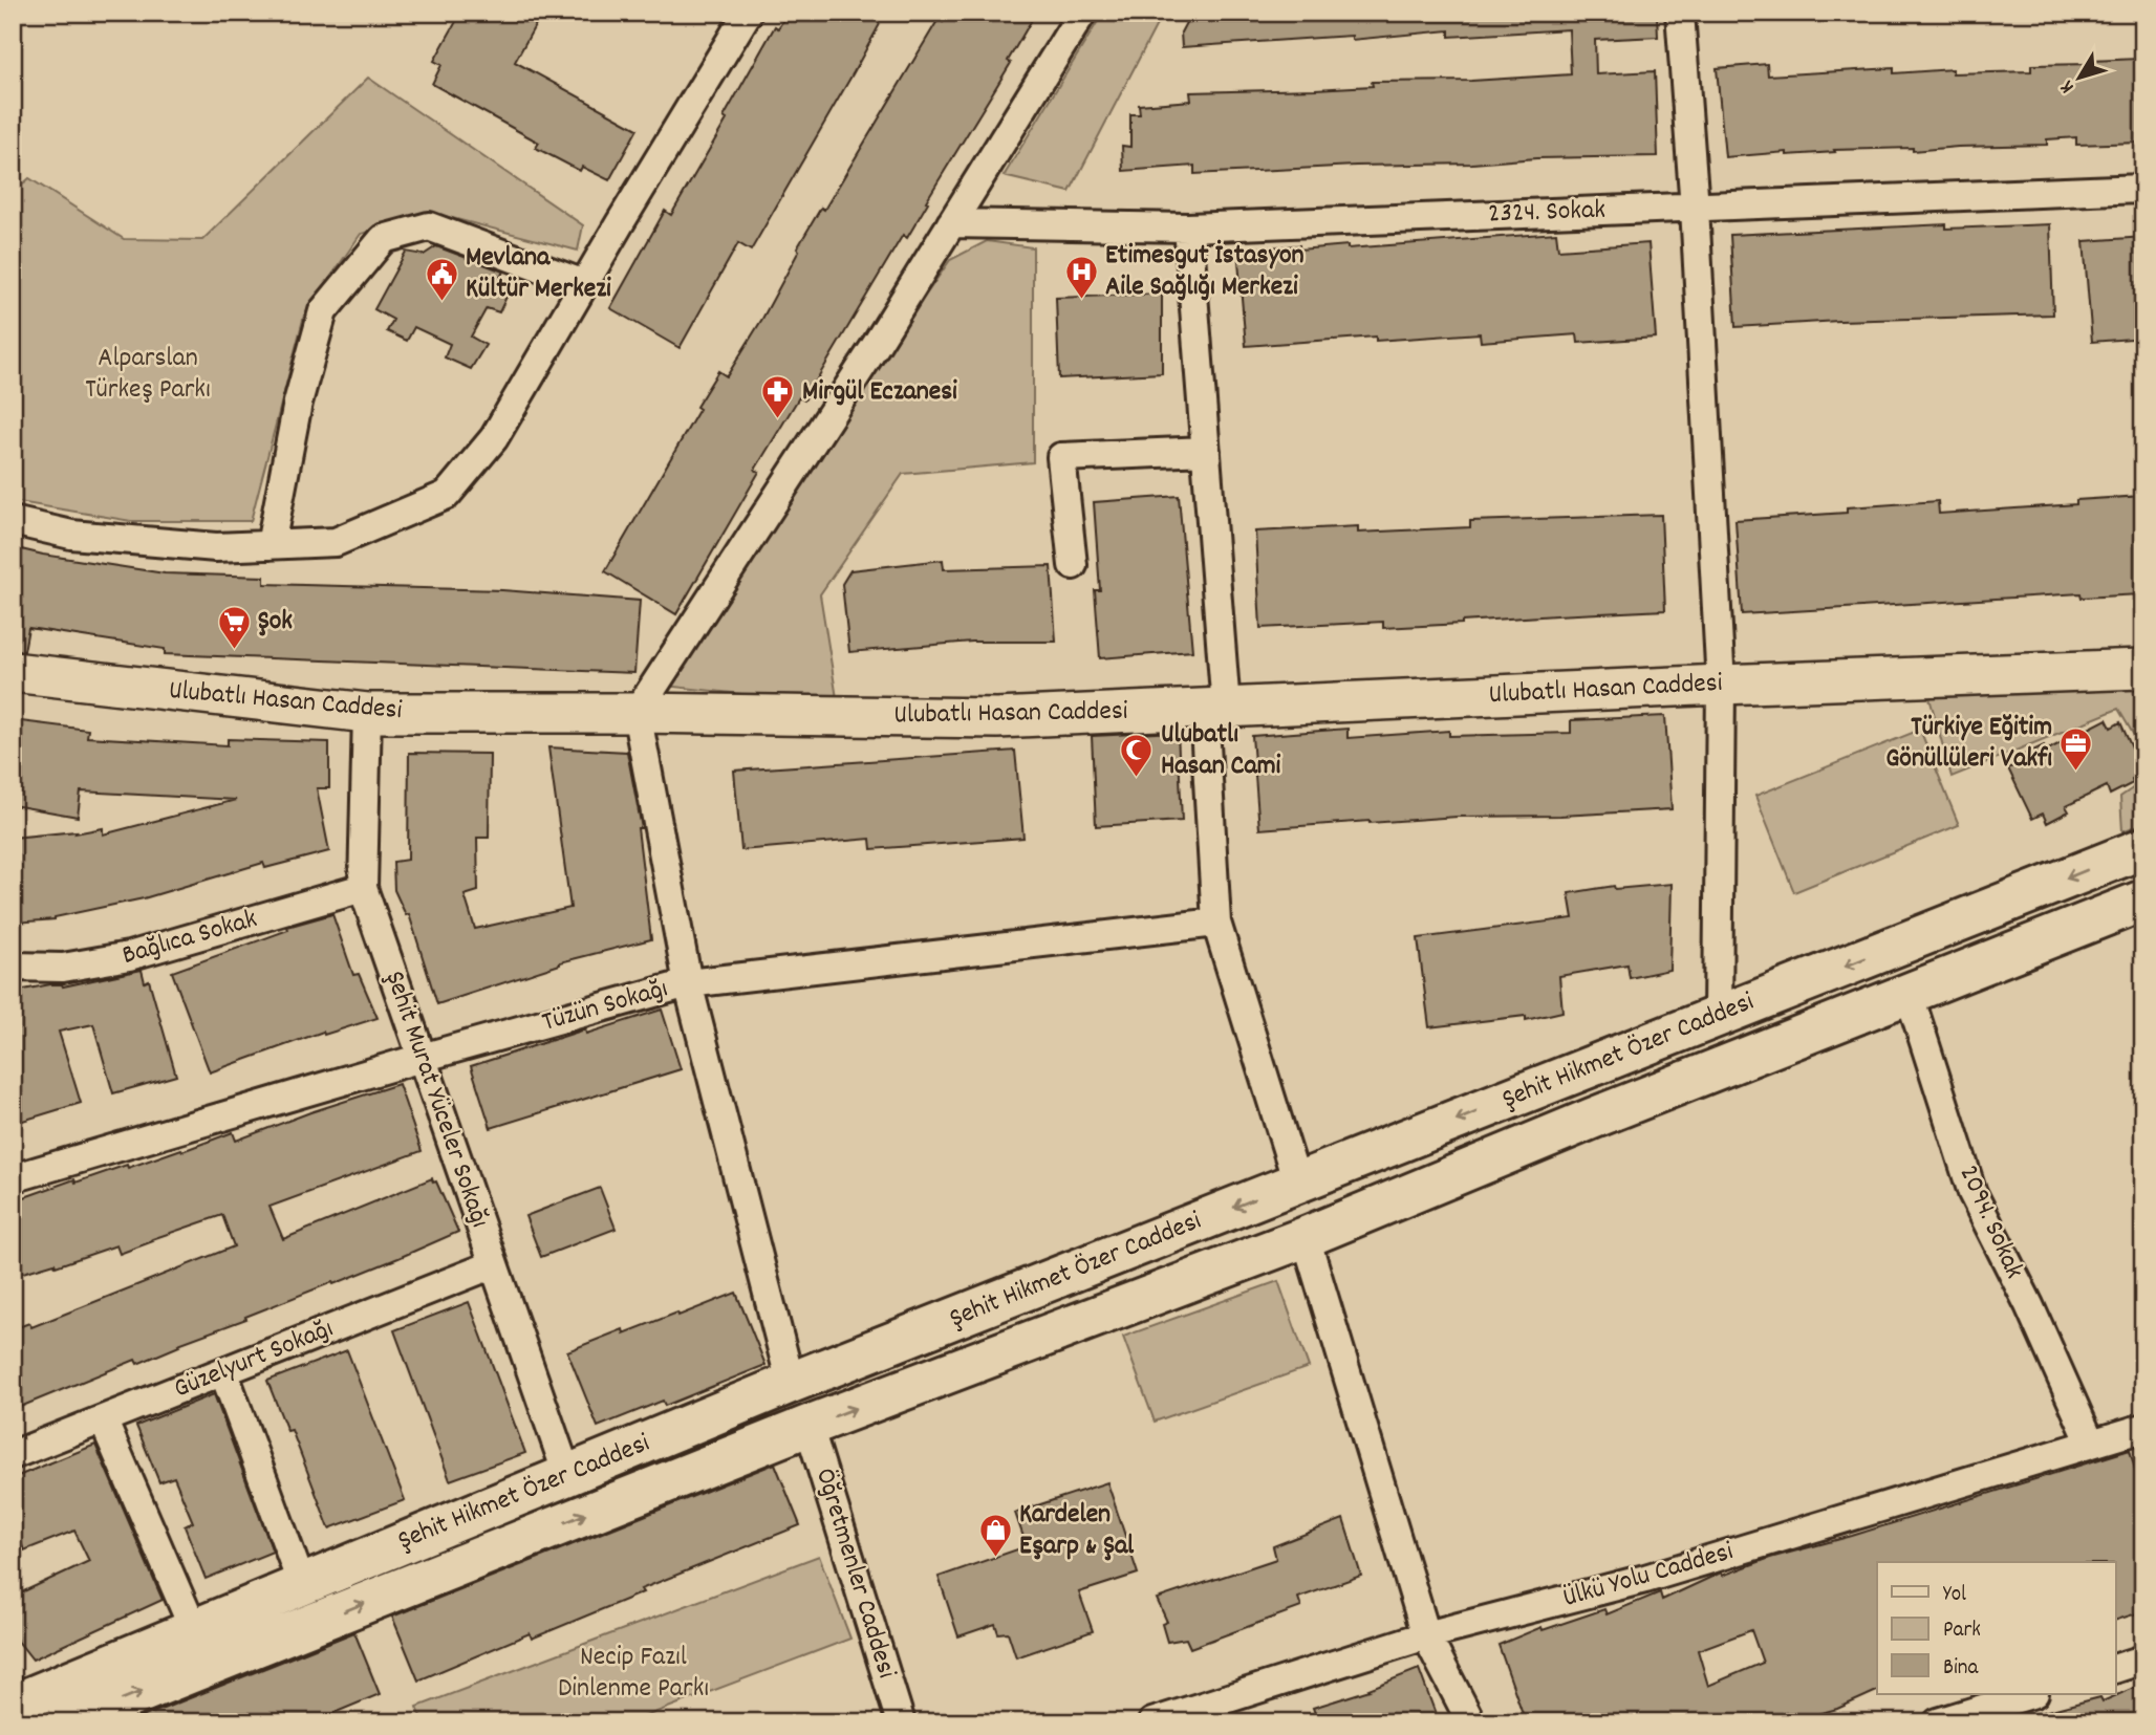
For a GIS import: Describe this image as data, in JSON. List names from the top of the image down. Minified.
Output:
{"streets":{"main road":["Şehit Hikmet Özer Caddesi"],"street":["2324. Sokak","Ulubatlı Hasan Caddesi","Bağlıca Sokak","Tüzün Sokağı","Şehit Murat Yüceler Sokağı","2094. Sokak","Güzelyurt Sokağı","Öğretmenler Caddesi","Ülkü Yolu Caddesi"]},"crossings":[["Ulubatlı Hasan Caddesi","Şehit Murat Yüceler Sokağı"],["Bağlıca Sokak","Şehit Murat Yüceler Sokağı"],["Tüzün Sokağı","Şehit Murat Yüceler Sokağı"],["Şehit Hikmet Özer Caddesi","Şehit Murat Yüceler Sokağı"],["Şehit Hikmet Özer Caddesi","2094. Sokak"],["Şehit Hikmet Özer Caddesi","Öğretmenler Caddesi"],["Şehit Murat Yüceler Sokağı","Güzelyurt Sokağı"],["2094. Sokak","Ülkü Yolu Caddesi"]],"parks":["Alparslan Türkeş Parkı","Necip Fazıl Dinlenme Parkı"],"places":{"hospital":["Etimesgut İstasyon Aile Sağlığı Merkezi"],"public building":["Mevlana Kültür Merkezi"],"pharmacy":["Mirgül Eczanesi"],"supermarket":["Şok"],"office":["Türkiye Eğitim Gönüllüleri Vakfı"],"mosque":["Ulubatlı Hasan Cami"],"shop":["Kardelen Eşarp & Şal"]},"legend":["Yol","Park","Bina"],"north":"bottom left"}
